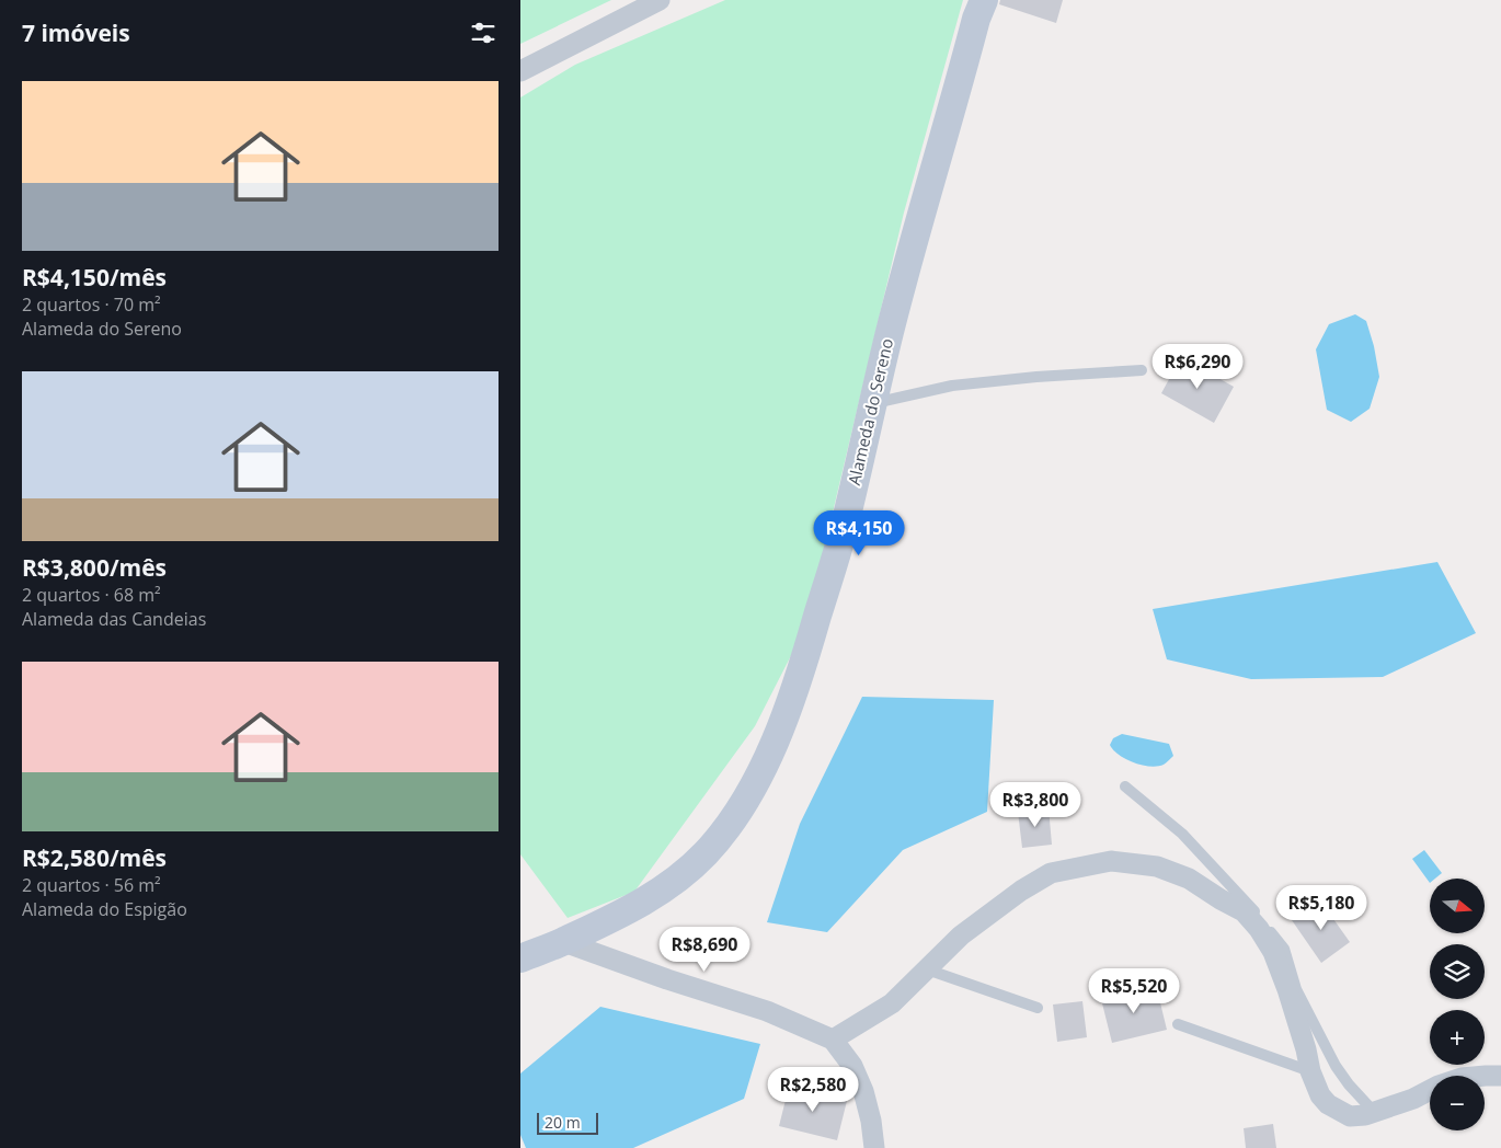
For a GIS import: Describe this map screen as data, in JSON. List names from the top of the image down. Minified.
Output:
{"streets":{"street":["Alameda do Sereno"]},"scale_bar":"20 m","north":"right","page":{"heading":"7 imóveis","list":[{"name":"R$4,150/mês","note":"2 quartos · 70 m² · Alameda do Sereno"},{"name":"R$3,800/mês","note":"2 quartos · 68 m² · Alameda das Candeias"},{"name":"R$2,580/mês","note":"2 quartos · 56 m² · Alameda do Espigão"}],"price":["R$6,290","R$4,150","R$3,800","R$5,180","R$8,690","R$5,520","R$2,580"],"map_buttons":["+","−"],"scale":"20 m"}}
